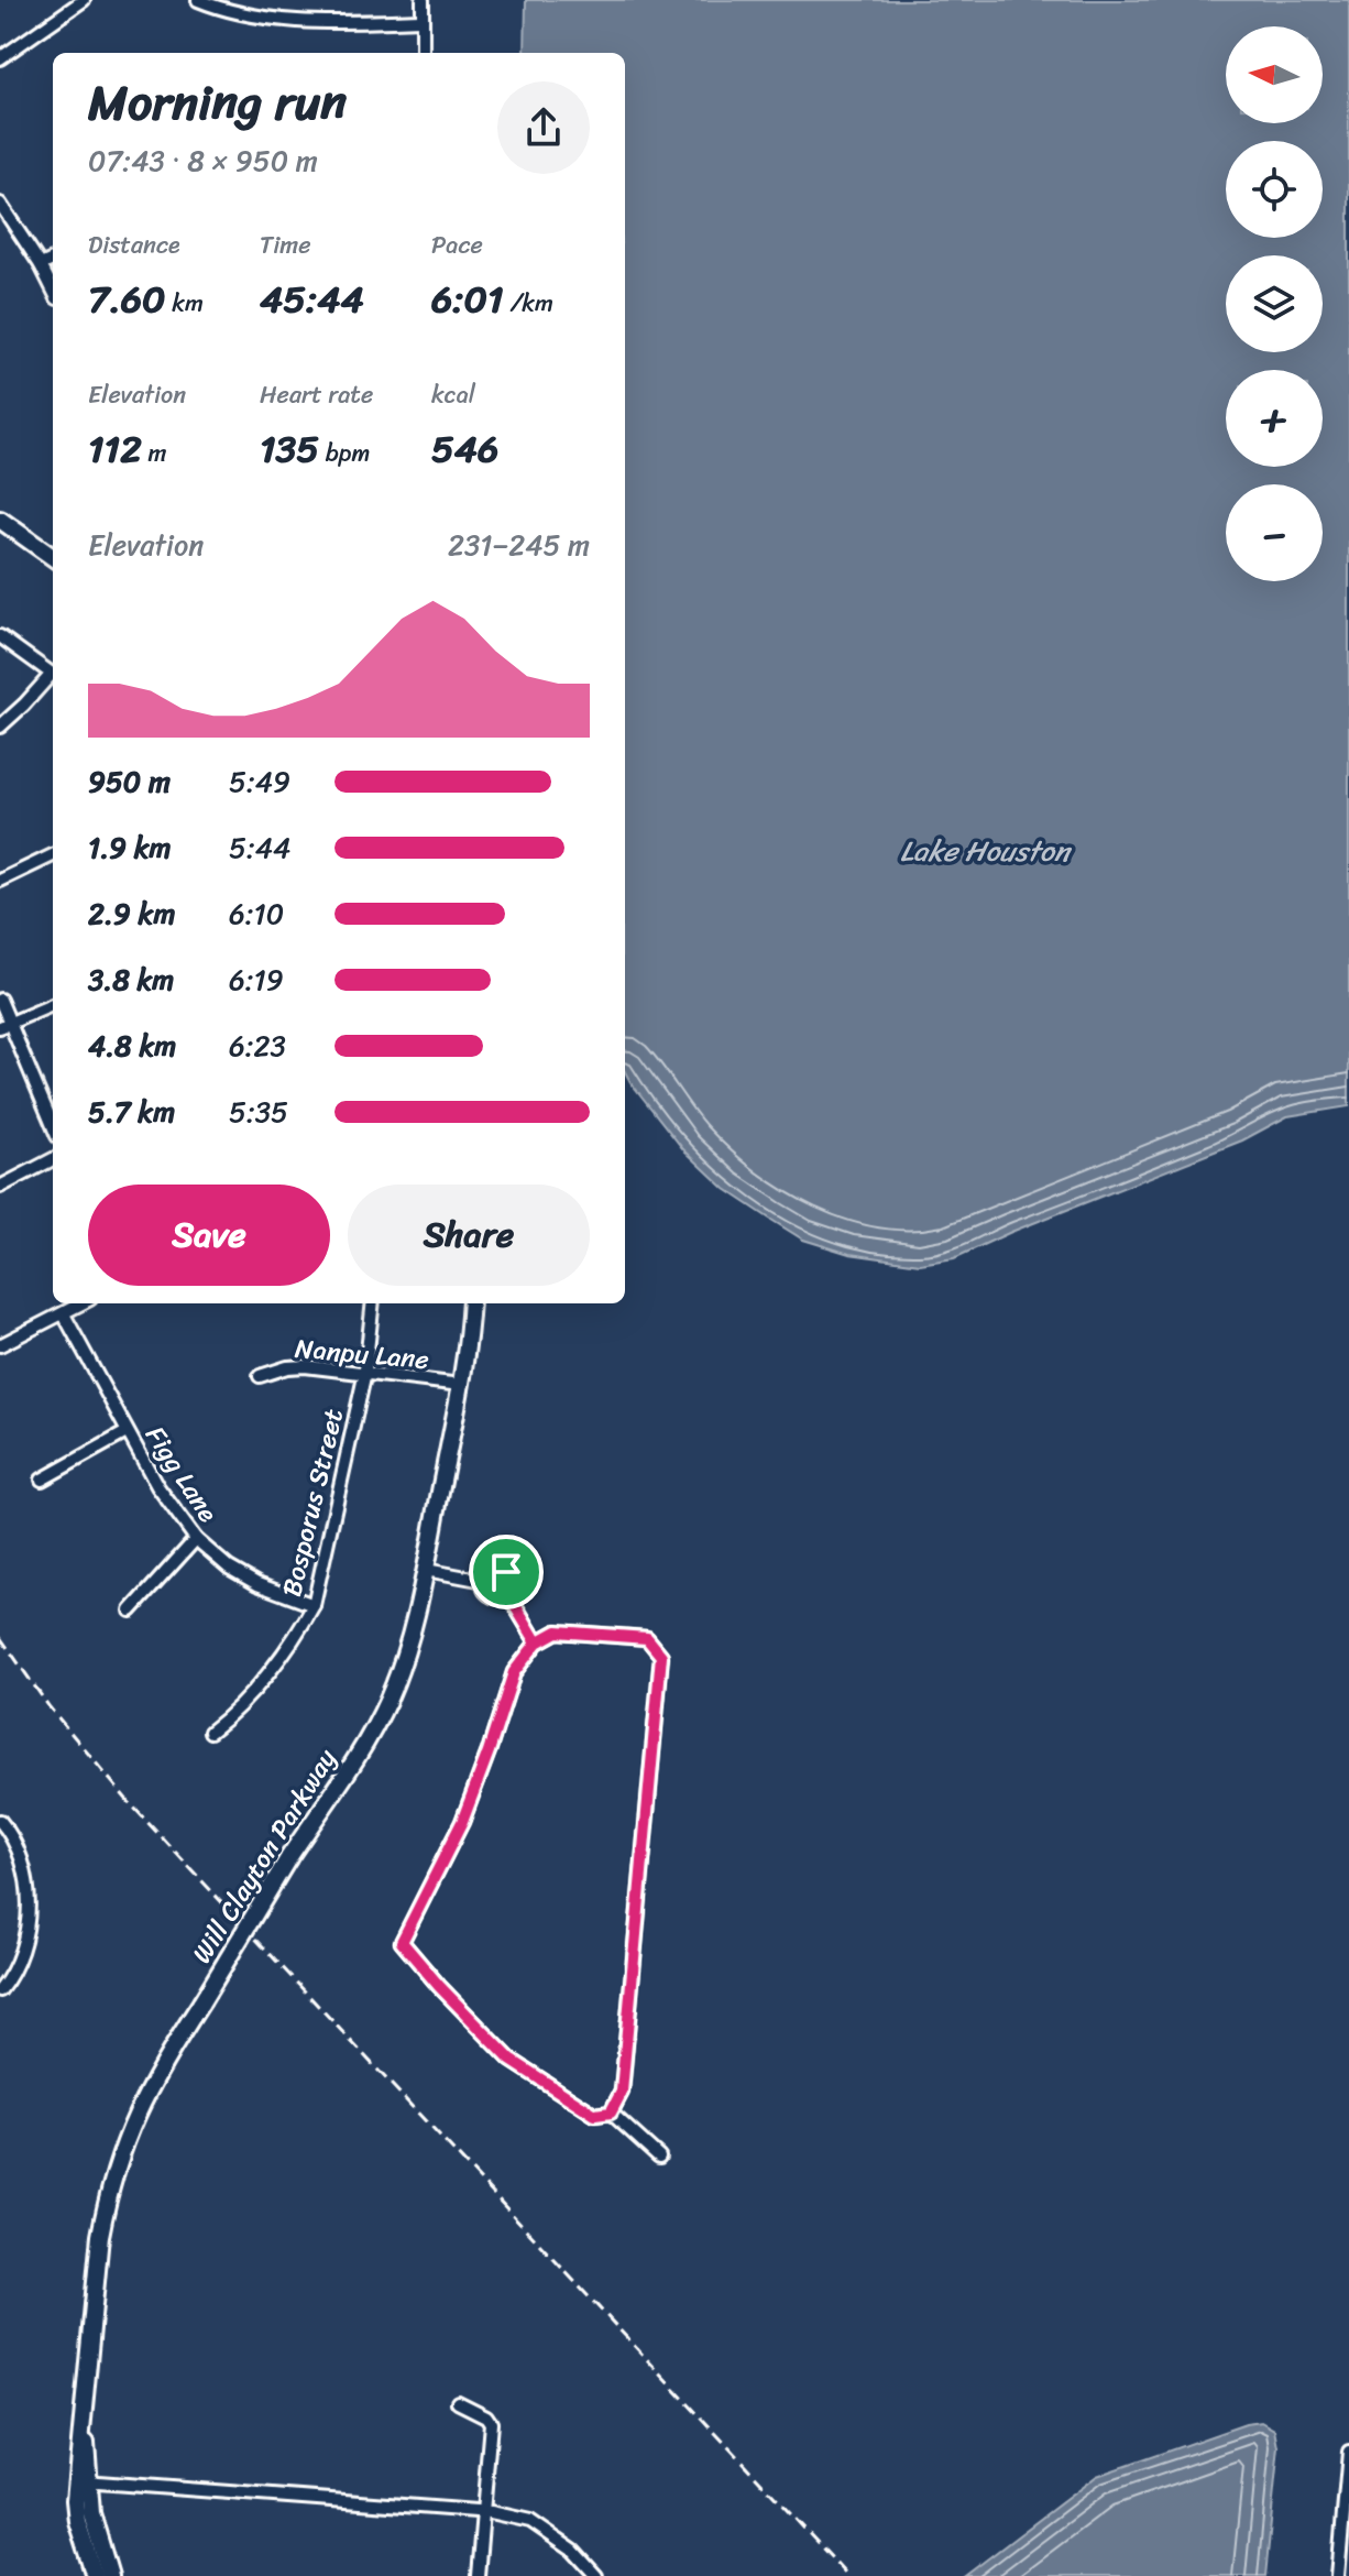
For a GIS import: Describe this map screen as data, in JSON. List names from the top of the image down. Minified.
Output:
{"streets":{"street":["Nanpu Lane","Figg Lane","Bosporus Street","Will Clayton Parkway"]},"crossings":[["Nanpu Lane","Bosporus Street"],["Nanpu Lane","Will Clayton Parkway"],["Figg Lane","Bosporus Street"]],"water":["Lake Houston"],"north":"left","page":{"map_buttons":["+","−"],"heading":["Morning run","07:43 · 8 × 950 m"],"stats":[["Distance","7.60 km"],["Time","45:44"],["Pace","6:01 /km"],["Elevation","112 m"],["Heart rate","135 bpm"],["kcal","546"]],"chart":["Elevation","231–245 m"],"list":[{"name":"950 m","note":"5:49"},{"name":"1.9 km","note":"5:44"},{"name":"2.9 km","note":"6:10"},{"name":"3.8 km","note":"6:19"},{"name":"4.8 km","note":"6:23"},{"name":"5.7 km","note":"5:35"}],"buttons":["Save","Share"]}}
